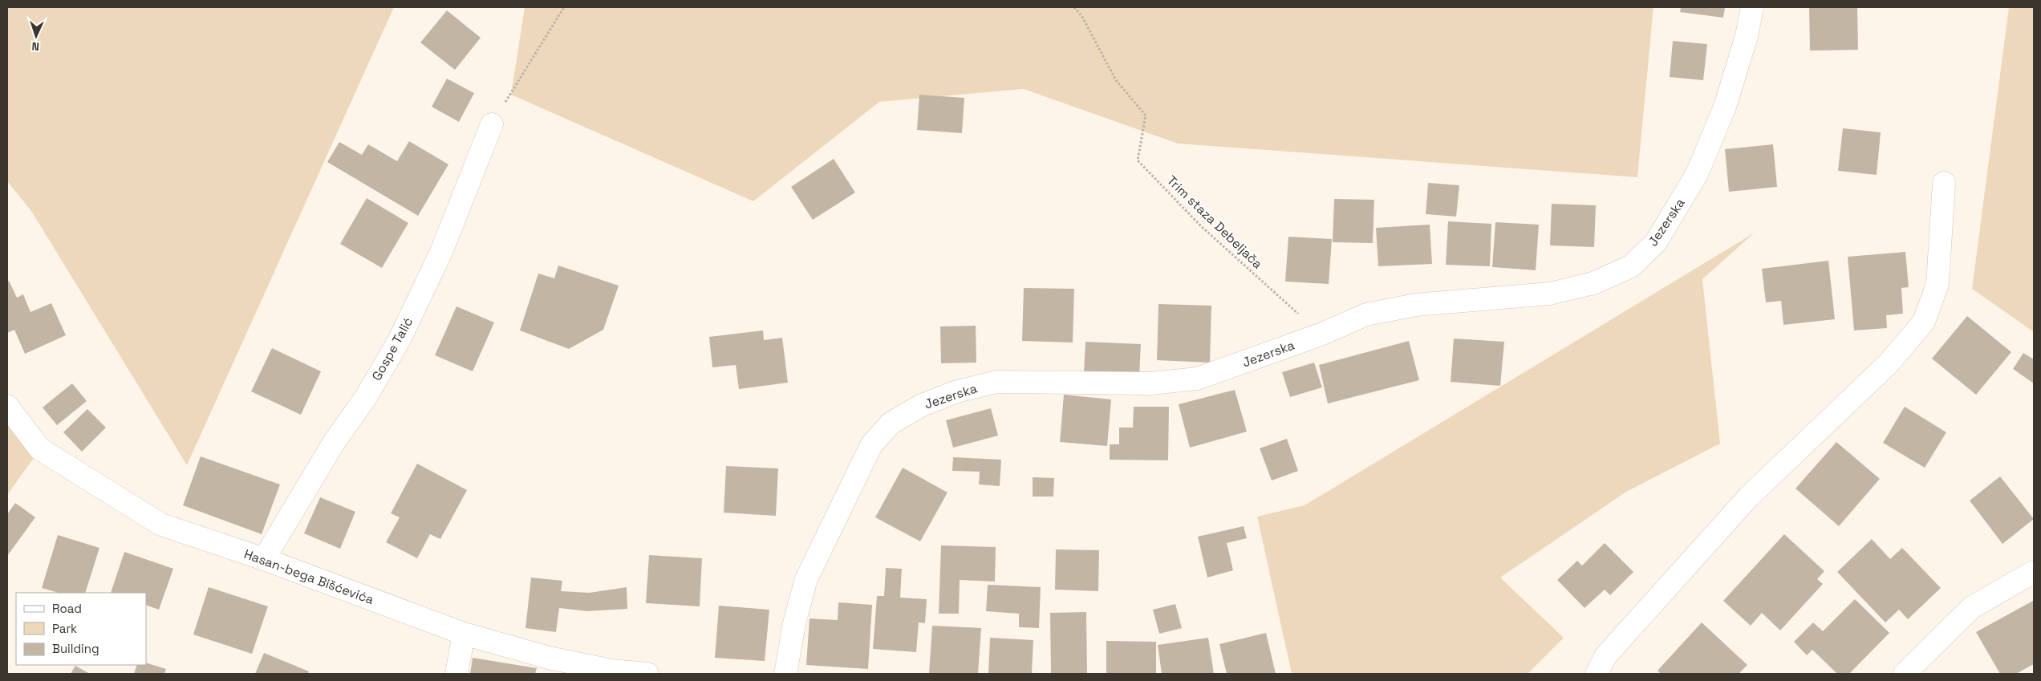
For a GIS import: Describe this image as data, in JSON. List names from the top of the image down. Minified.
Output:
{"streets":{"street":["Jezerska","Gospe Talić","Hasan-bega Bišćevića"],"path":["Trim staza Debeljača"]},"crossings":[["Trim staza Debeljača","Jezerska"],["Gospe Talić","Hasan-bega Bišćevića"]],"legend":["Road","Park","Building"],"north":"bottom"}
